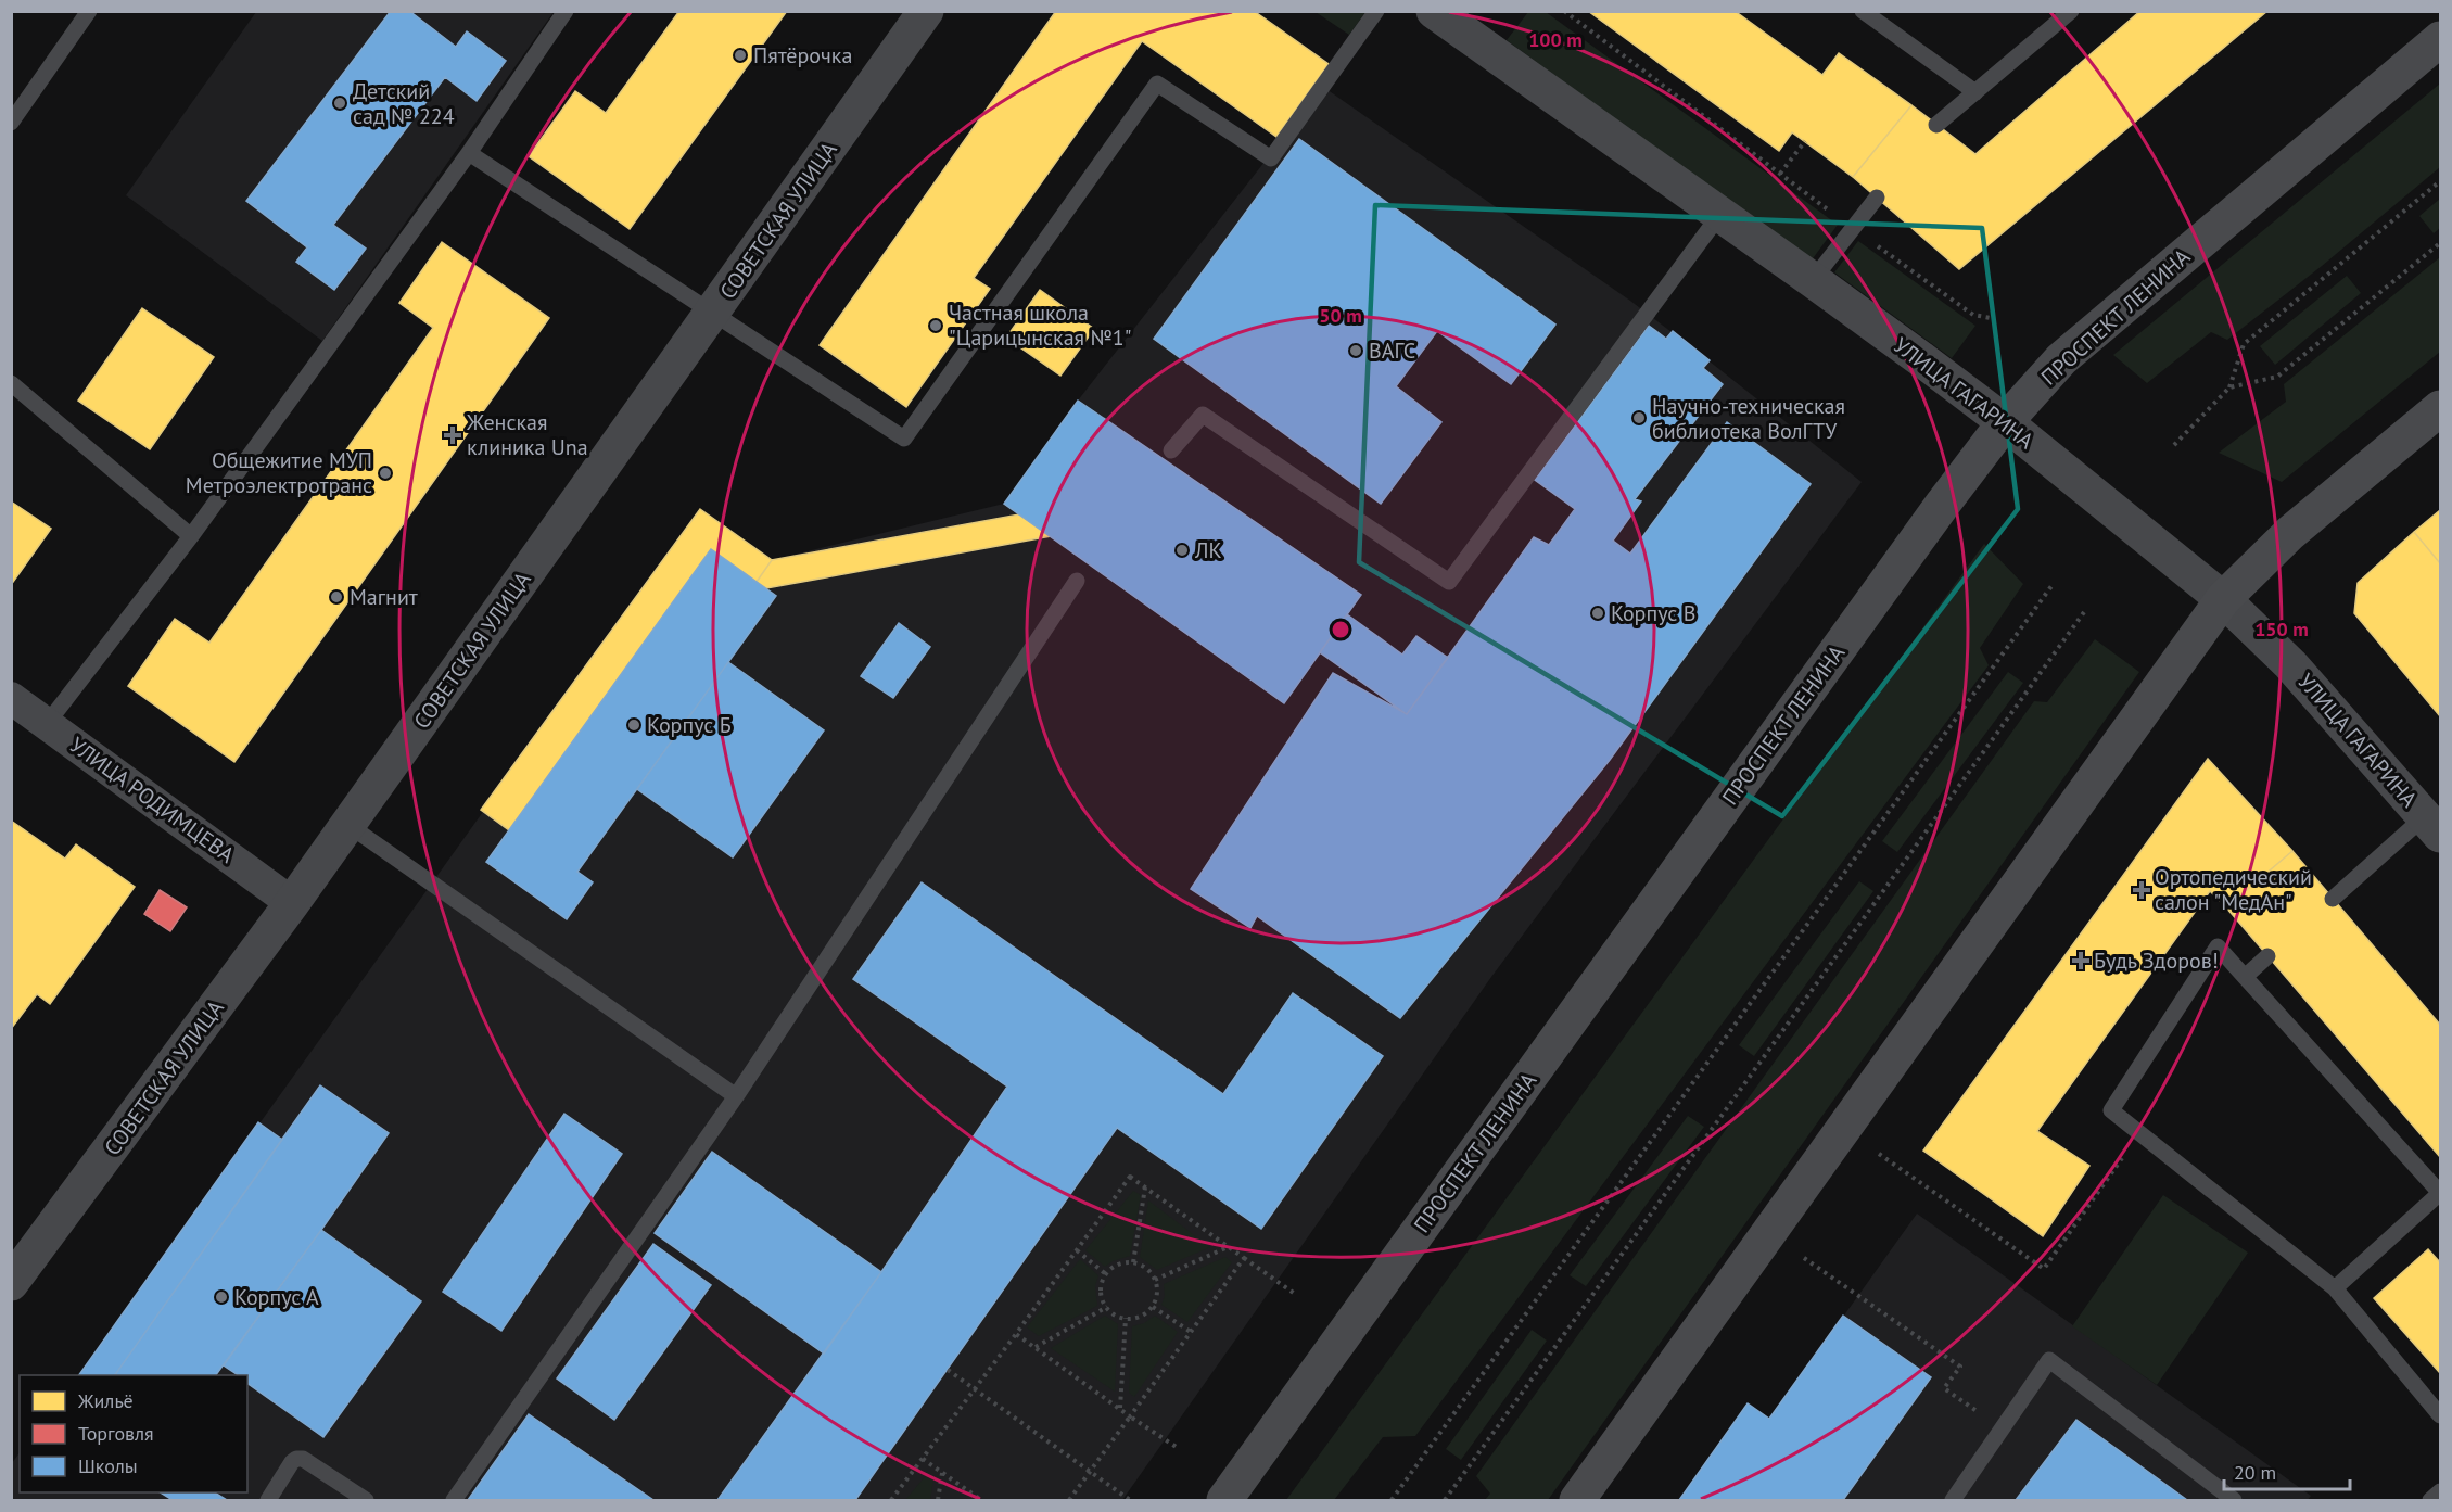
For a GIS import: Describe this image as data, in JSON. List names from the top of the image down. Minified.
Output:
{"streets":{"main road":["ПРОСПЕКТ ЛЕНИНА"],"street":["СОВЕТСКАЯ УЛИЦА","УЛИЦА ГАГАРИНА","УЛИЦА РОДИМЦЕВА"]},"crossings":[["СОВЕТСКАЯ УЛИЦА","УЛИЦА РОДИМЦЕВА"],["ПРОСПЕКТ ЛЕНИНА","УЛИЦА ГАГАРИНА"]],"places":{"other":["Пятёрочка","Детский сад № 224","Частная школа \"Царицынская №1\"","ВАГС","Научно-техническая библиотека ВолГТУ","Общежитие МУП Метроэлектротранс","ЛК","Магнит","Корпус В","Корпус Б","Корпус А"],"health":["Женская клиника Una","Ортопедический салон \"МедАн\"","Будь Здоров!"]},"legend":["Жильё","Торговля","Школы"],"scale_bar":"20 m","rings":["100 m","50 m","150 m"]}
